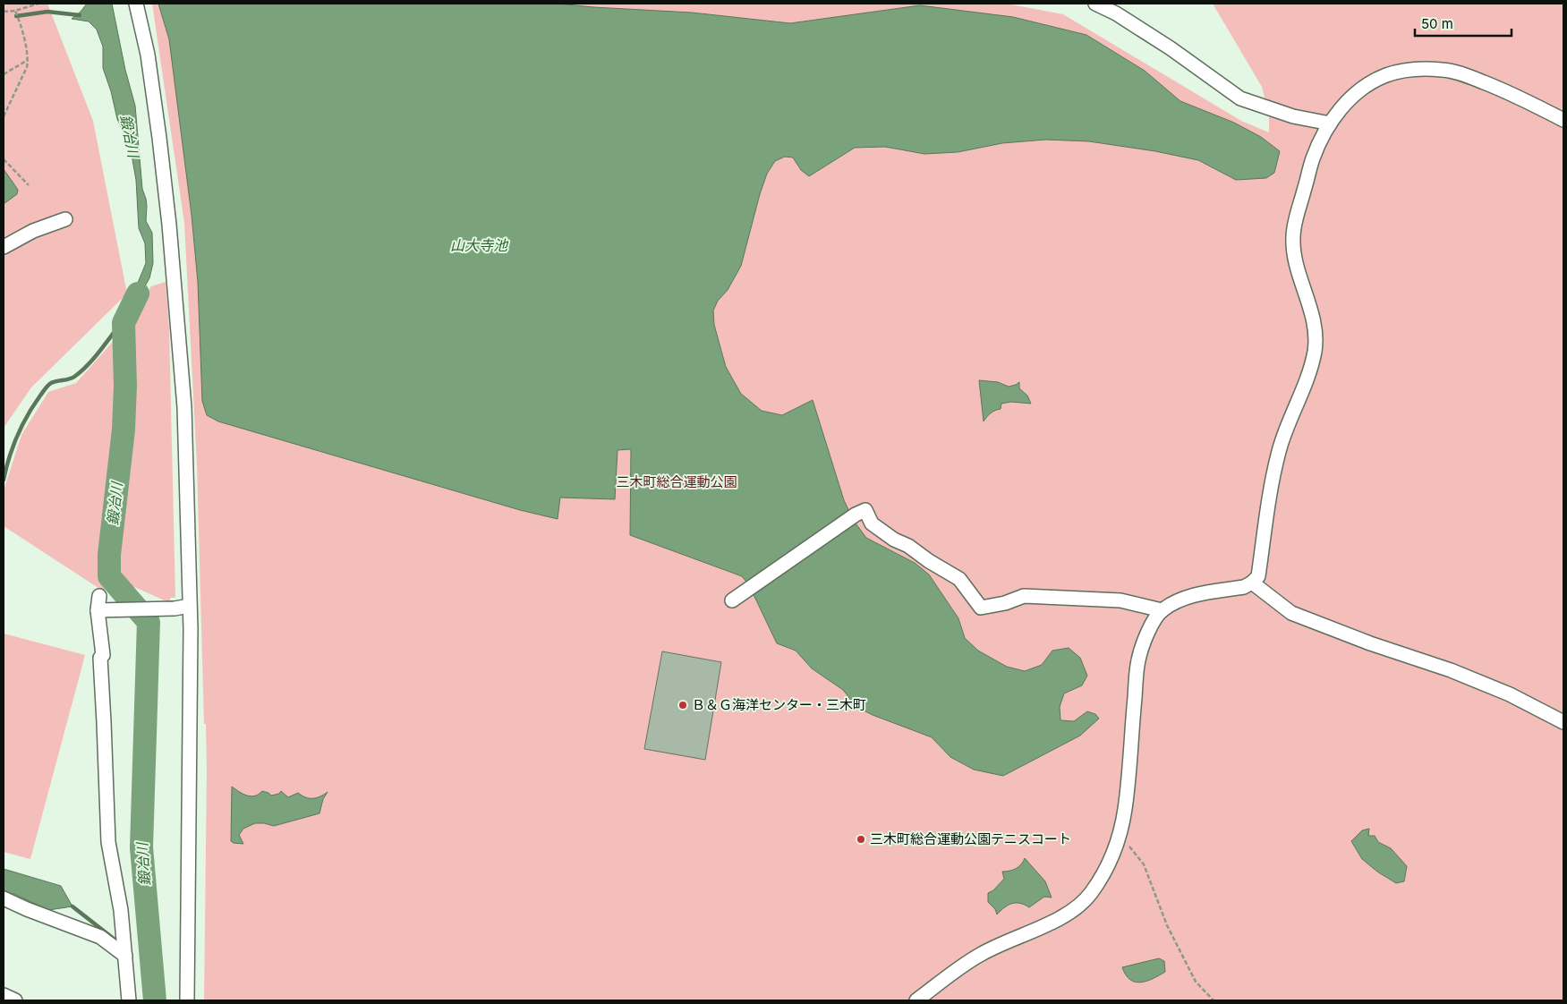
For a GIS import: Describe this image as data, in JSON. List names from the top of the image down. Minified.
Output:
{"water":["鍛冶川","山大寺池"],"parks":["三木町総合運動公園"],"places":["Ｂ＆Ｇ海洋センター・三木町","三木町総合運動公園テニスコート"],"scale_bar":"50 m"}
